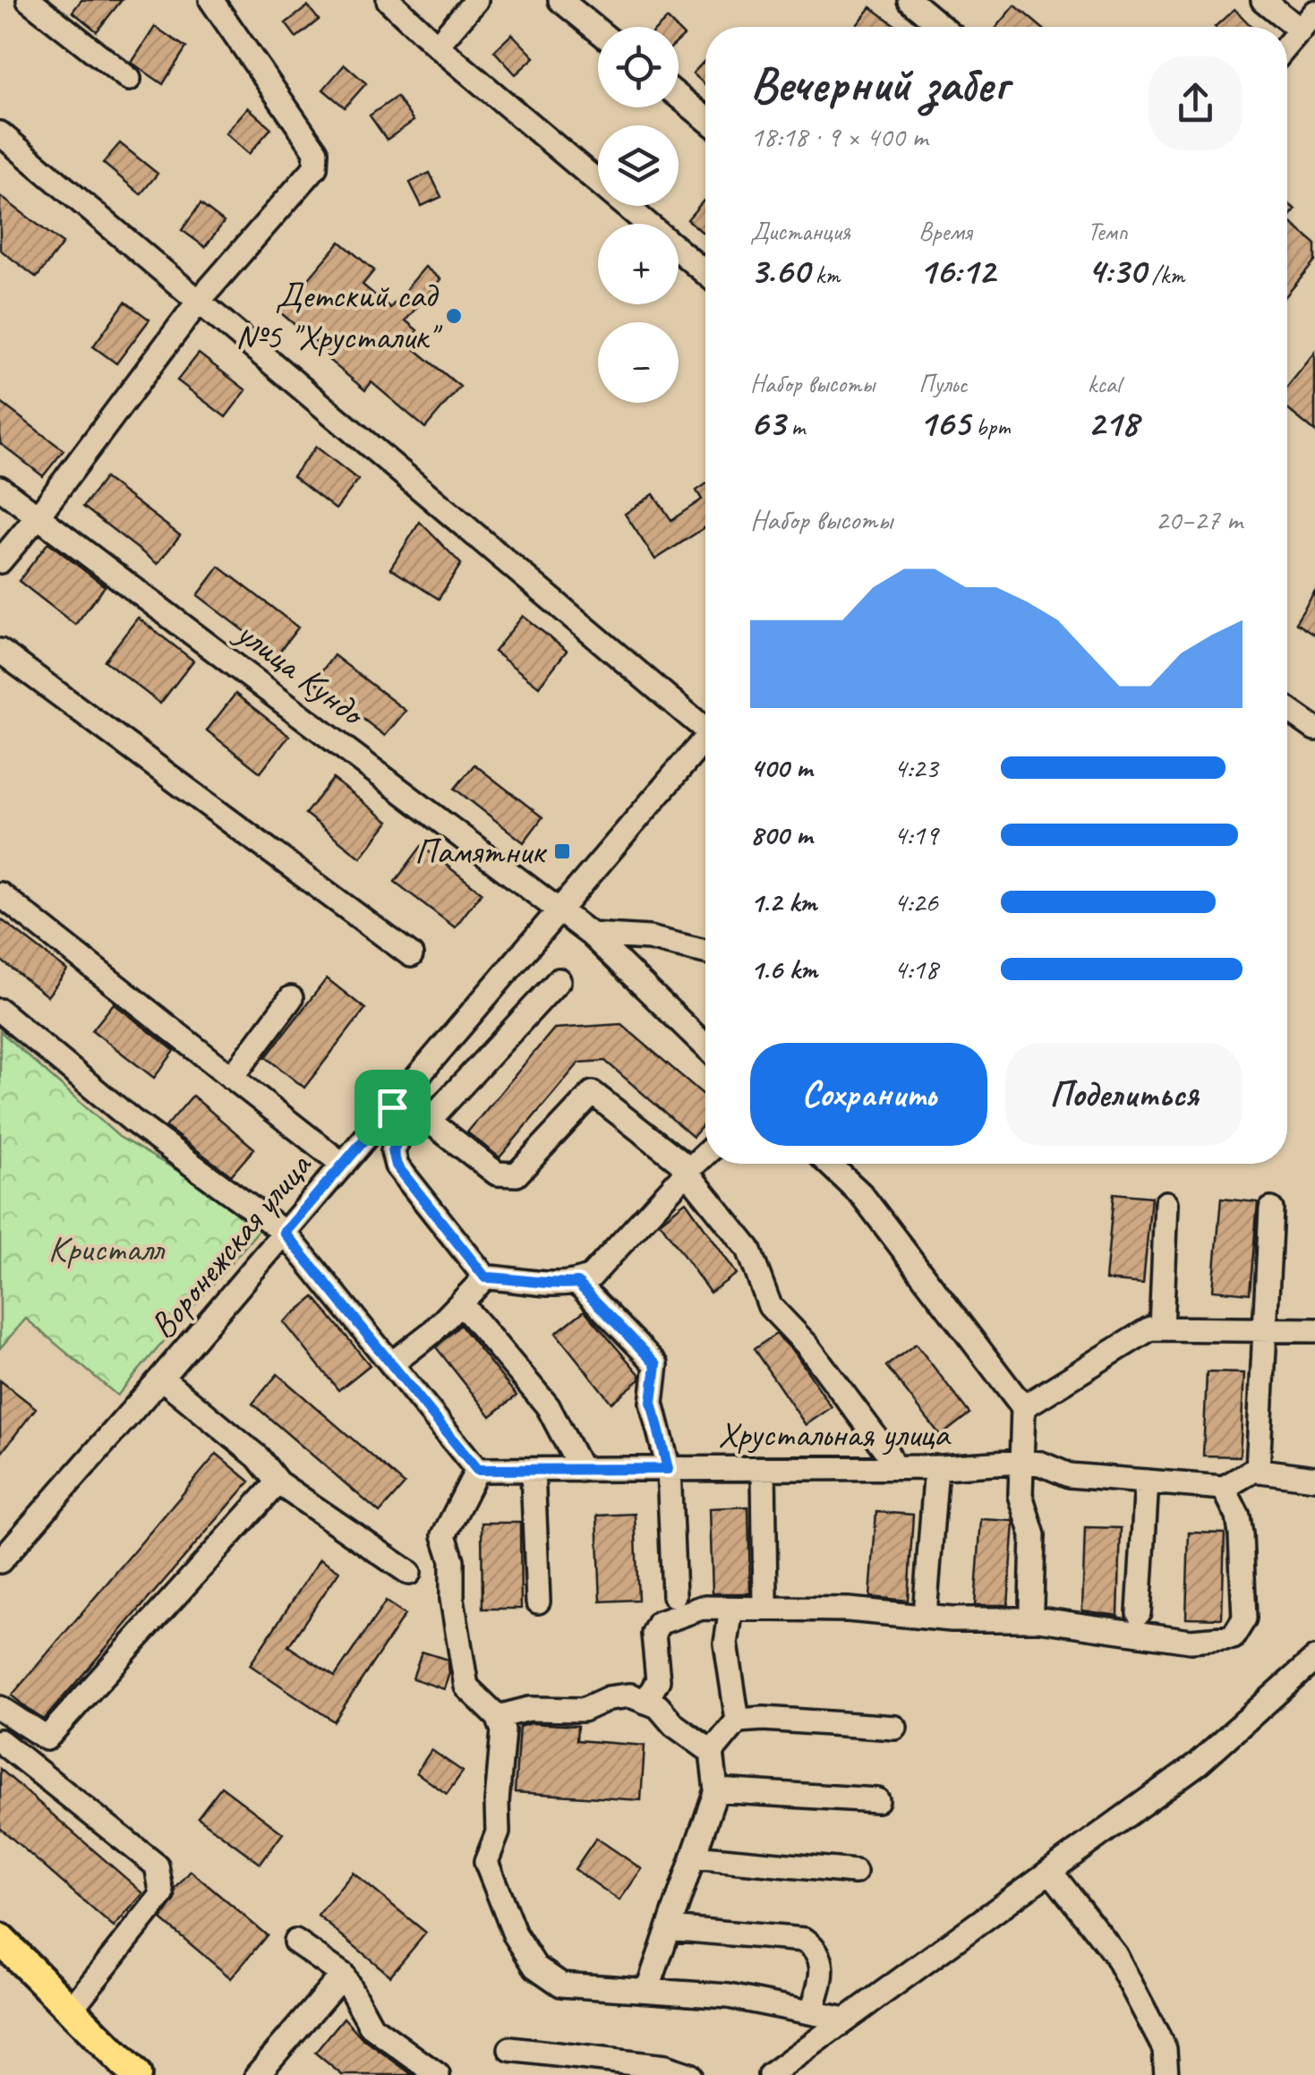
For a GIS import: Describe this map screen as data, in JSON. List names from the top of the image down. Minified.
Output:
{"streets":{"street":["улица Кундо","Воронежская улица","Хрустальная улица"]},"crossings":[["улица Кундо","Воронежская улица"]],"parks":["Кристалл"],"places":{"other":["Детский сад №5 \"Хрусталик\""],"transit":["Памятник"]},"page":{"map_buttons":["+","−"],"heading":["Вечерний забег","18:18 · 9 × 400 m"],"stats":[["Дистанция","3.60 km"],["Время","16:12"],["Темп","4:30 /km"],["Набор высоты","63 m"],["Пульс","165 bpm"],["kcal","218"]],"chart":["Набор высоты","20–27 m"],"list":[{"name":"400 m","note":"4:23"},{"name":"800 m","note":"4:19"},{"name":"1.2 km","note":"4:26"},{"name":"1.6 km","note":"4:18"}],"buttons":["Сохранить","Поделиться"]}}
